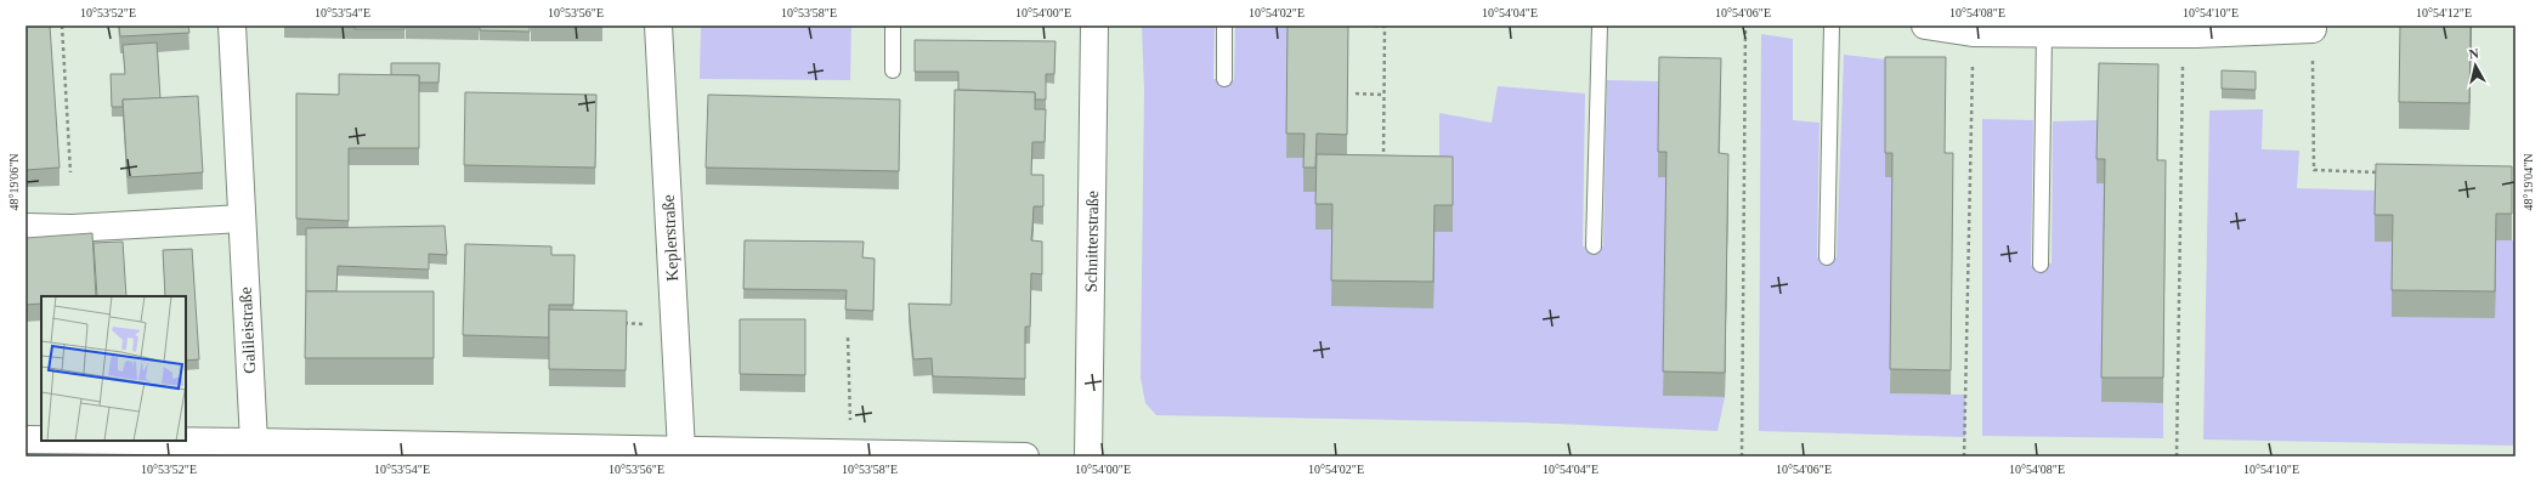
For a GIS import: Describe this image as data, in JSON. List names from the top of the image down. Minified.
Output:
{"streets":{"street":["Keplerstraße","Schnitterstraße","Galileistraße"]},"north":"top","coordinates":["10°53'52\"E","10°53'54\"E","10°53'56\"E","10°53'58\"E","10°54'00\"E","10°54'02\"E","10°54'04\"E","10°54'06\"E","10°54'08\"E","10°54'10\"E","10°54'12\"E","48°19'06\"N","48°19'04\"N"]}
